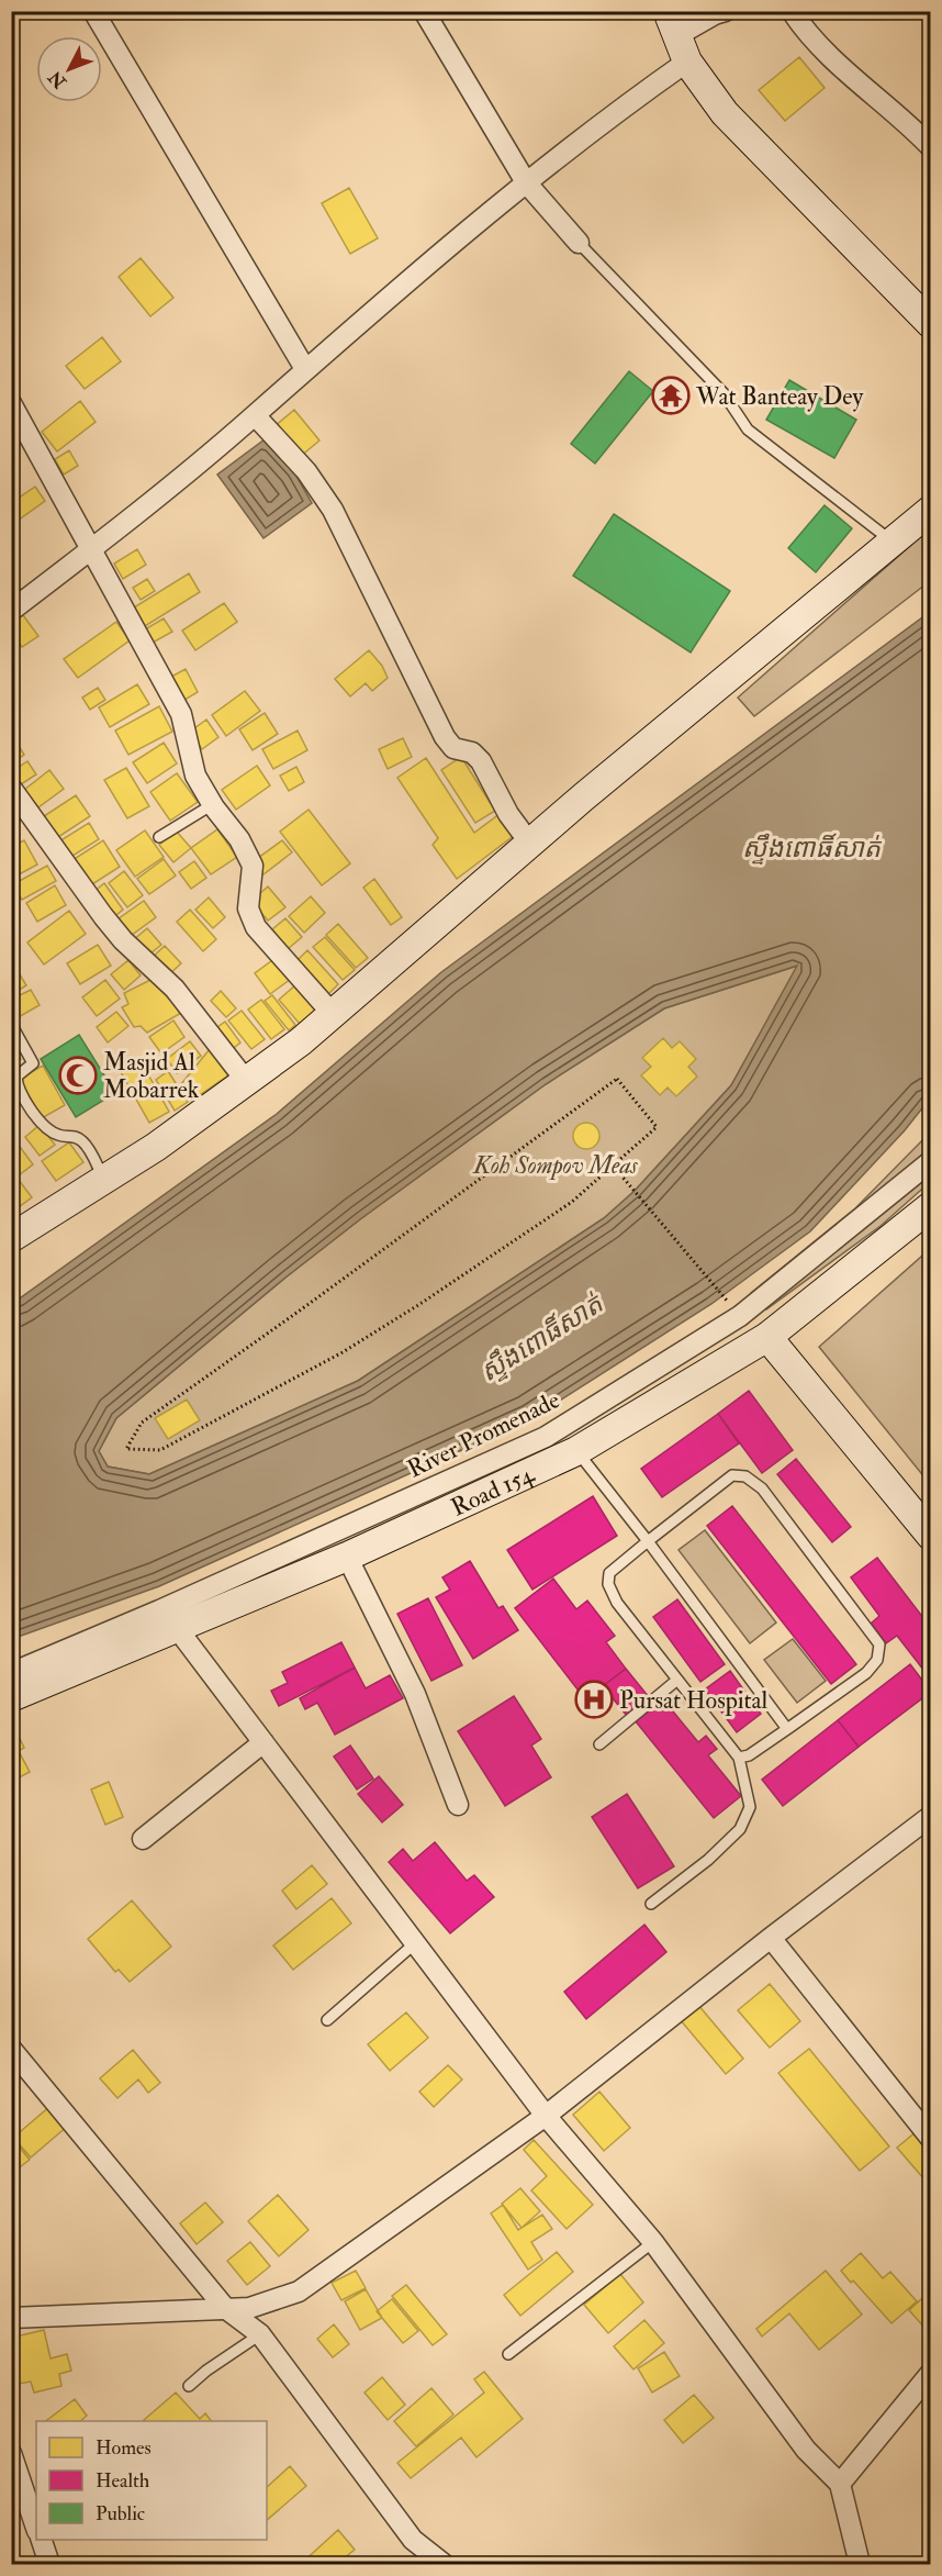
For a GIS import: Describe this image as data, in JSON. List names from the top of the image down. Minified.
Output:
{"streets":{"street":["River Promenade","Road 154"]},"water":["ស្ទឹងពោធិ៍សាត់"],"parks":["Koh Sompov Meas"],"places":{"temple":["Wat Banteay Dey"],"mosque":["Masjid Al Mobarrek"],"hospital":["Pursat Hospital"]},"legend":["Homes","Health","Public"],"north":"bottom left"}
